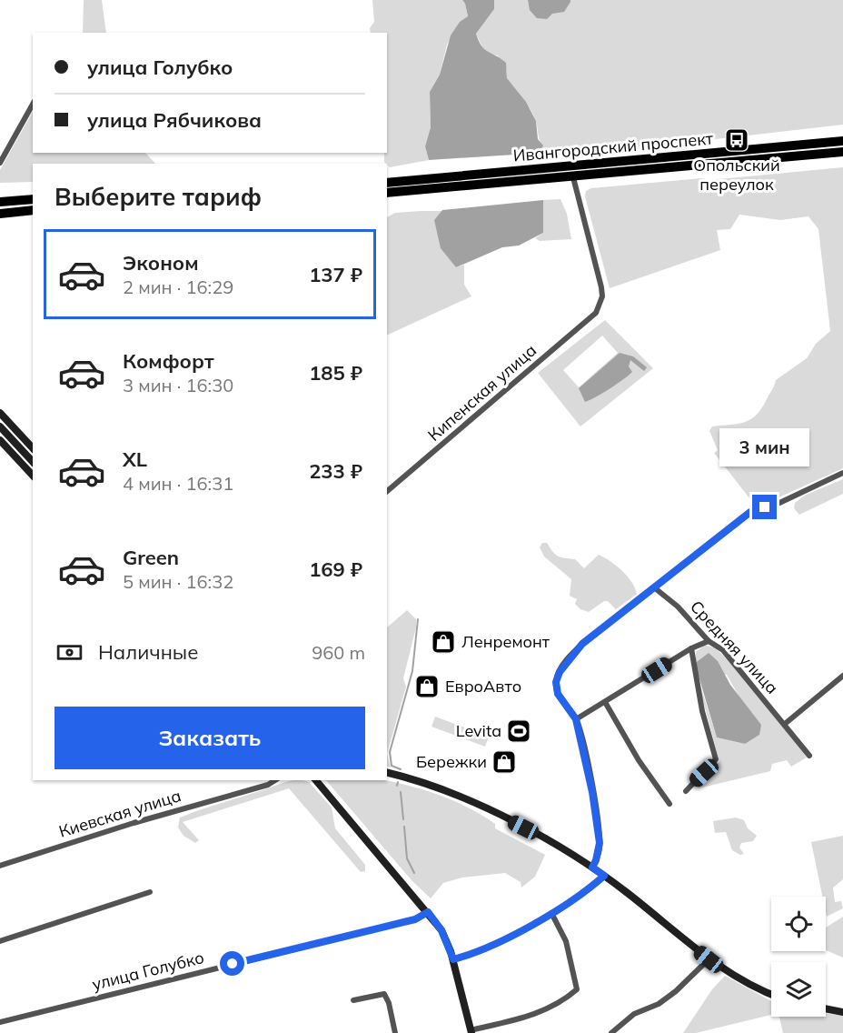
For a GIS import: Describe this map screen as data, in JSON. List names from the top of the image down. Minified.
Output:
{"streets":{"highway":["Ивангородский проспект"],"street":["Кипенская улица","Средняя улица","Киевская улица","улица Голубко"]},"crossings":[["Ивангородский проспект","Кипенская улица"]],"places":{"bus stop":["Опольский переулок"],"shop":["Ленремонт","ЕвроАвто","Бережки"],"sports":["Levita"]},"page":{"banner":["улица Голубко","улица Рябчикова"],"heading":"Выберите тариф","list":[{"name":"Эконом","note":"2 мин · 16:29","value":"137 ₽"},{"name":"Комфорт","note":"3 мин · 16:30","value":"185 ₽"},{"name":"XL","note":"4 мин · 16:31","value":"233 ₽"},{"name":"Green","note":"5 мин · 16:32","value":"169 ₽"}],"bubble":"3 мин","pay":["Наличные","960 m"],"buttons":"Заказать"}}
